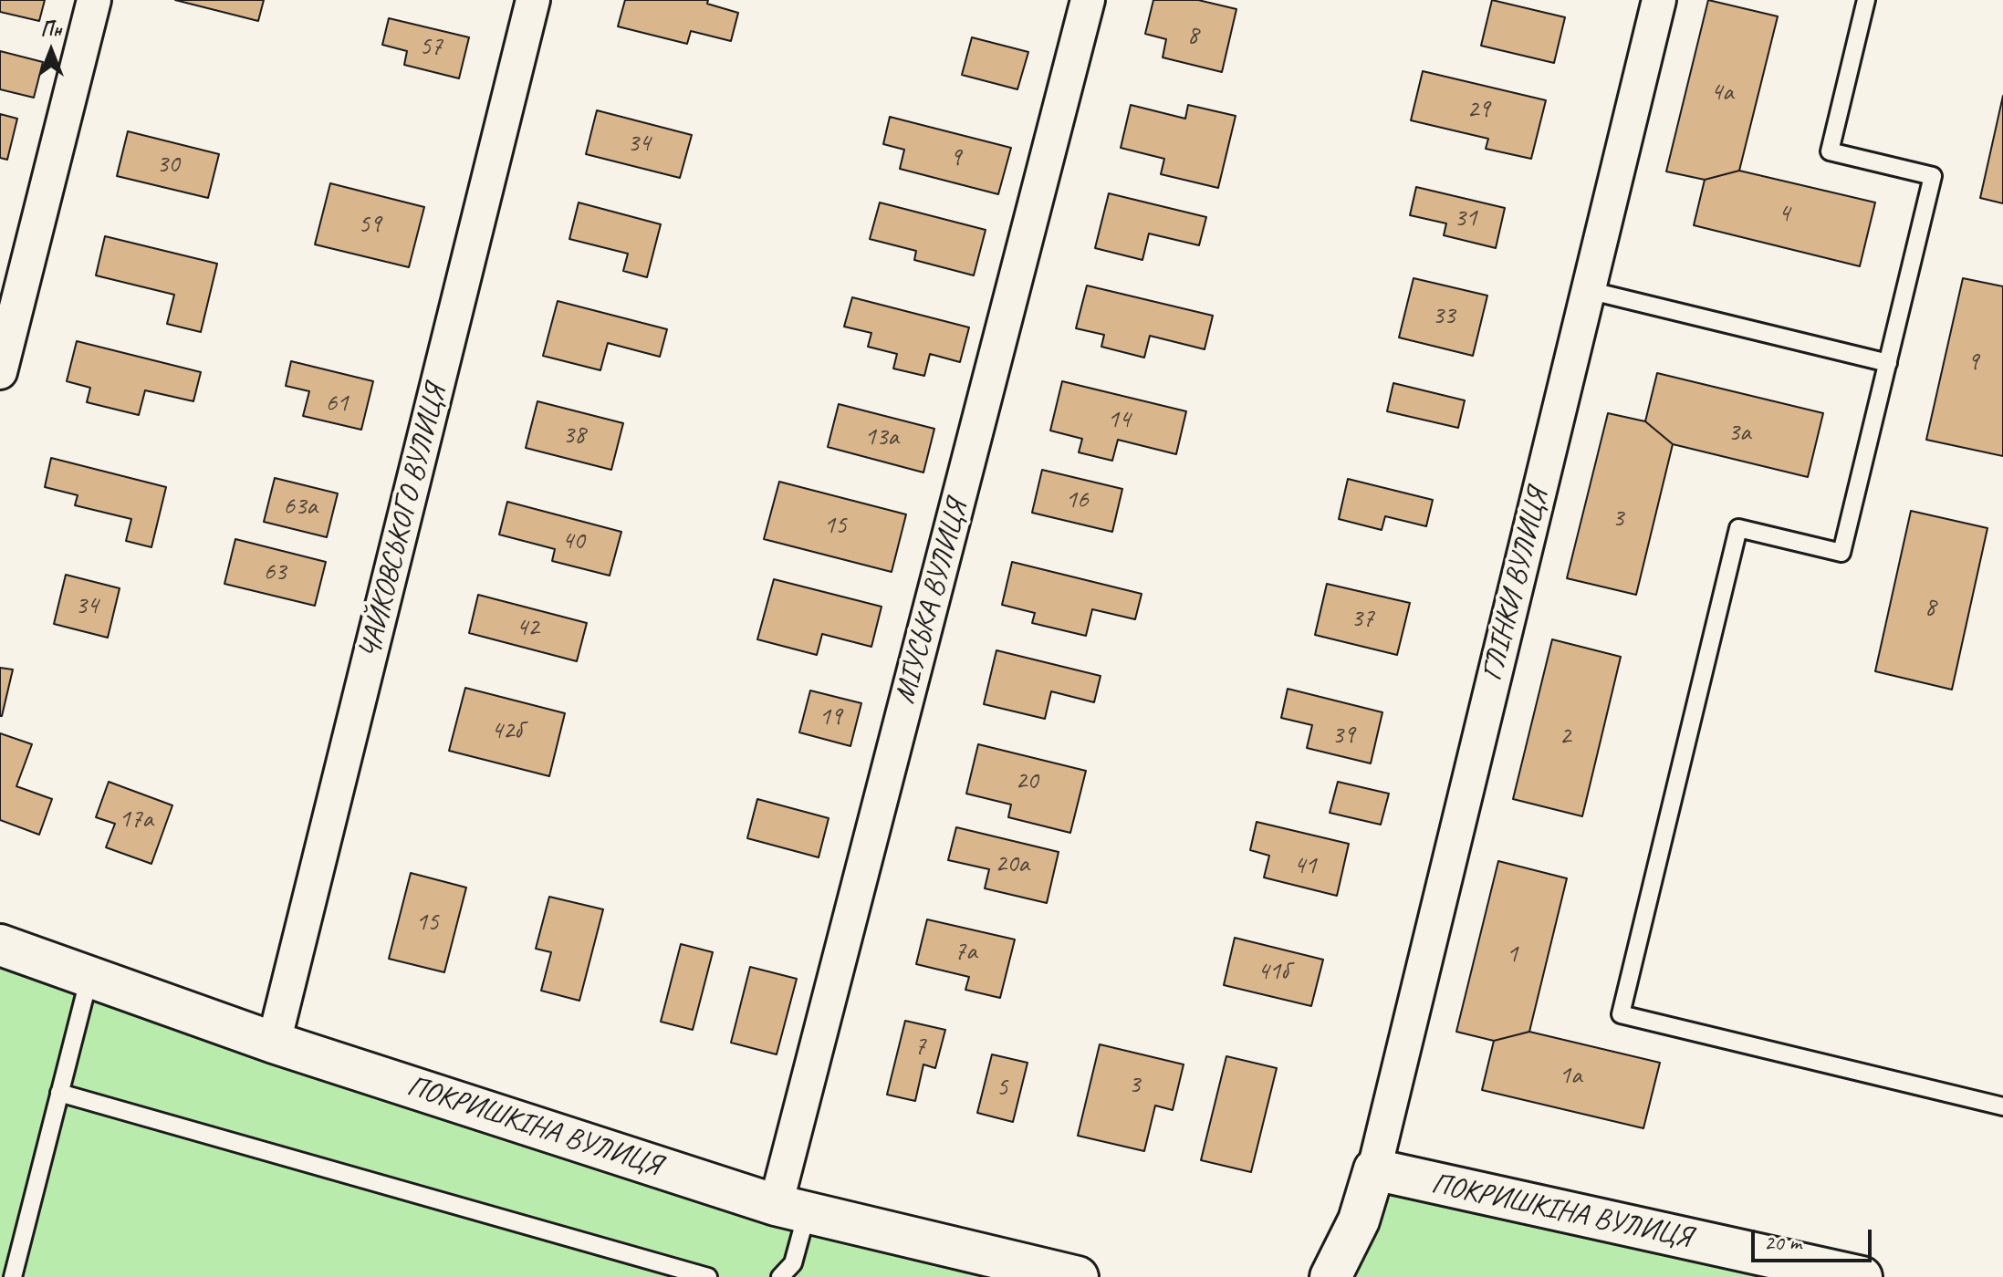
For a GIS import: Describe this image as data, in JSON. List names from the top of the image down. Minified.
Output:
{"streets":{"street":["ЧАЙКОВСЬКОГО ВУЛИЦЯ","ГЛІНКИ ВУЛИЦЯ","МІУСЬКА ВУЛИЦЯ","ПОКРИШКІНА ВУЛИЦЯ"]},"crossings":[["ЧАЙКОВСЬКОГО ВУЛИЦЯ","ПОКРИШКІНА ВУЛИЦЯ"],["ГЛІНКИ ВУЛИЦЯ","ПОКРИШКІНА ВУЛИЦЯ"],["МІУСЬКА ВУЛИЦЯ","ПОКРИШКІНА ВУЛИЦЯ"]],"house_numbers":["8","57","4а","29","34","9","30","4","31","59","33","9","61","14","3а","38","13а","16","63а","3","15","40","63","34","8","37","42","19","42б","39","2","20","17а","20а","41","15","7а","1","41б","7","1а","3","5"],"scale_bar":"20 m","north":"top"}
